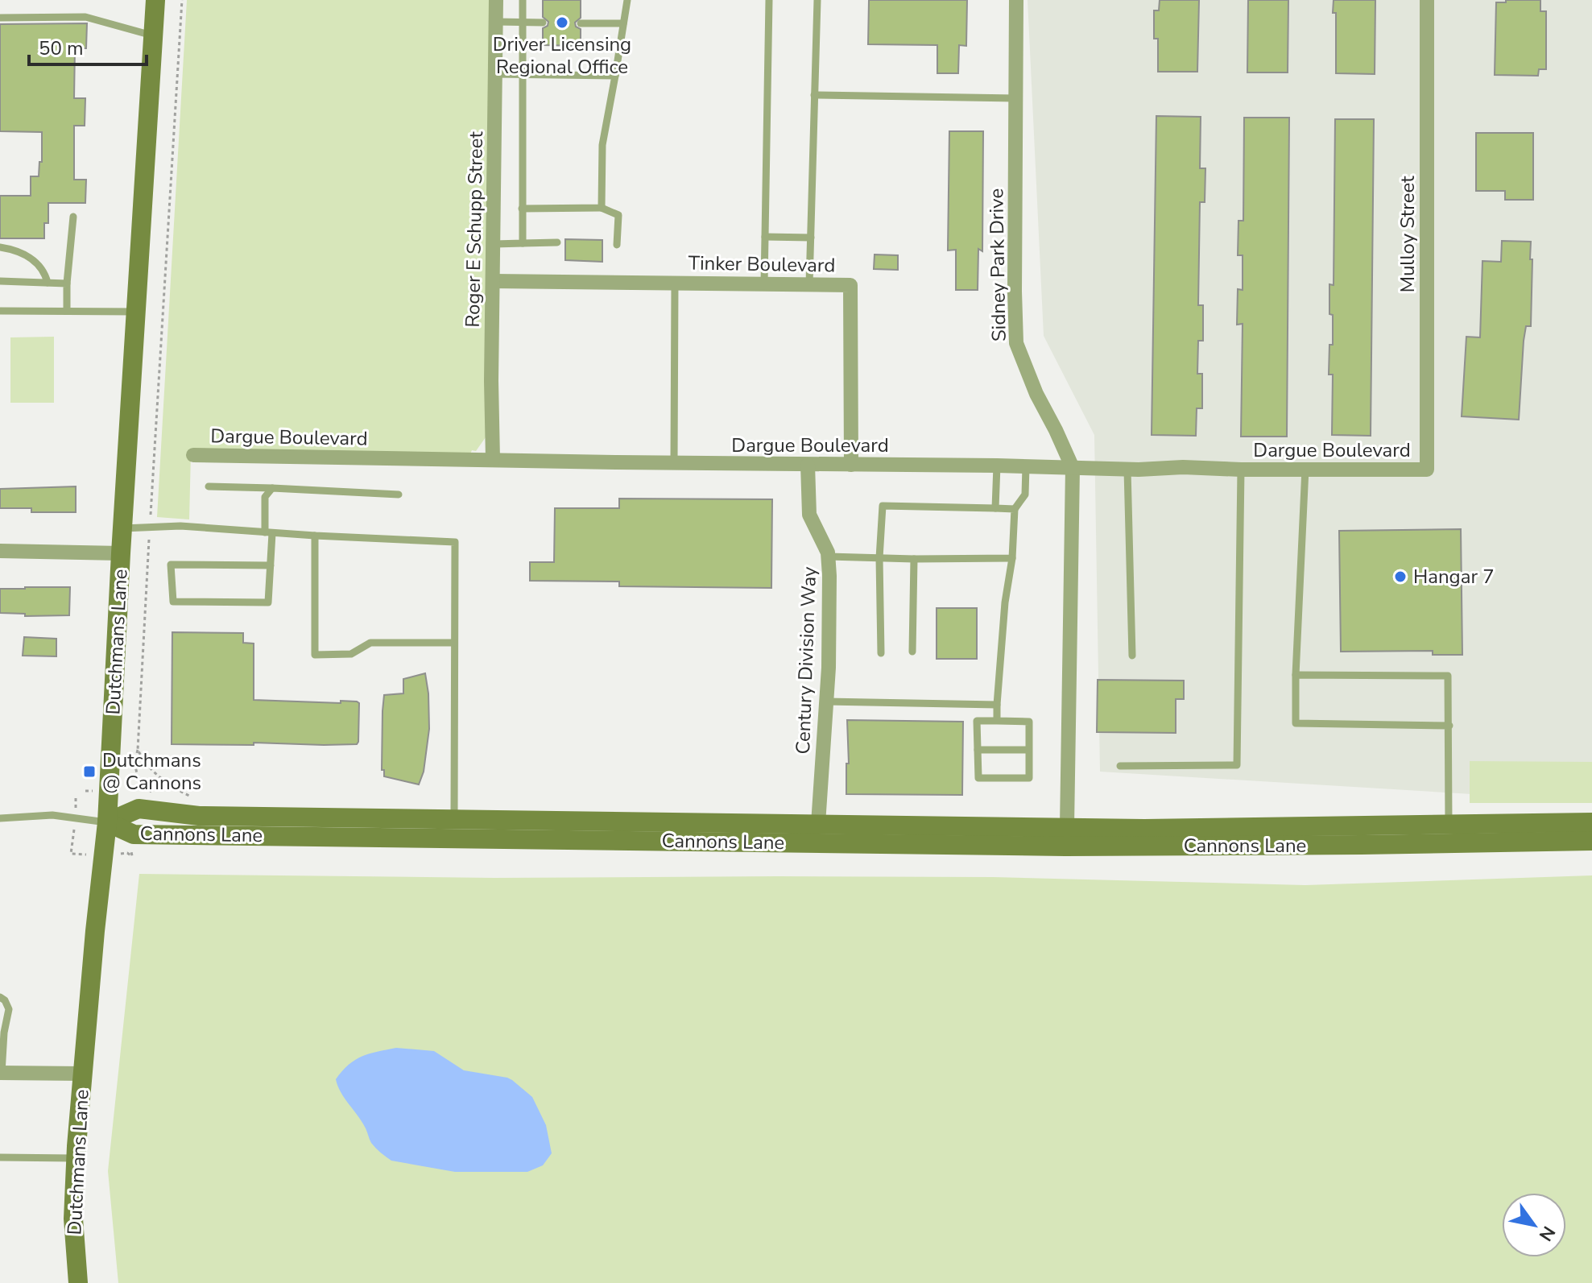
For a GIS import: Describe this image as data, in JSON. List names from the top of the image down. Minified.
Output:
{"streets":{"main road":["Dutchmans Lane","Cannons Lane"],"street":["Roger E Schupp Street","Mulloy Street","Tinker Boulevard","Sidney Park Drive","Dargue Boulevard","Century Division Way"]},"crossings":[["Roger E Schupp Street","Tinker Boulevard"],["Roger E Schupp Street","Dargue Boulevard"],["Mulloy Street","Dargue Boulevard"],["Tinker Boulevard","Dargue Boulevard"],["Sidney Park Drive","Dargue Boulevard"],["Sidney Park Drive","Cannons Lane"],["Dargue Boulevard","Century Division Way"],["Dutchmans Lane","Cannons Lane"],["Century Division Way","Cannons Lane"]],"places":{"other":["Driver Licensing Regional Office","Hangar 7"],"transit":["Dutchmans @ Cannons"]},"scale_bar":"50 m","north":"bottom right"}
